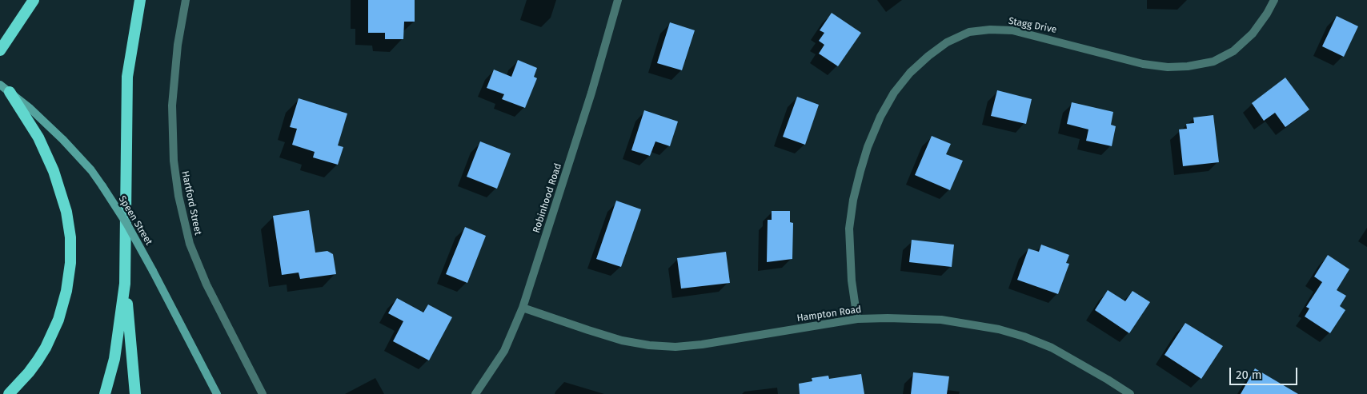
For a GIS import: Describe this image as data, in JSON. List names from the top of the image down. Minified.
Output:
{"streets":{"main road":["Speen Street"],"street":["Stagg Drive","Robinhood Road","Hartford Street","Hampton Road"]},"crossings":[["Stagg Drive","Hampton Road"],["Robinhood Road","Hampton Road"]],"scale_bar":"20 m"}
